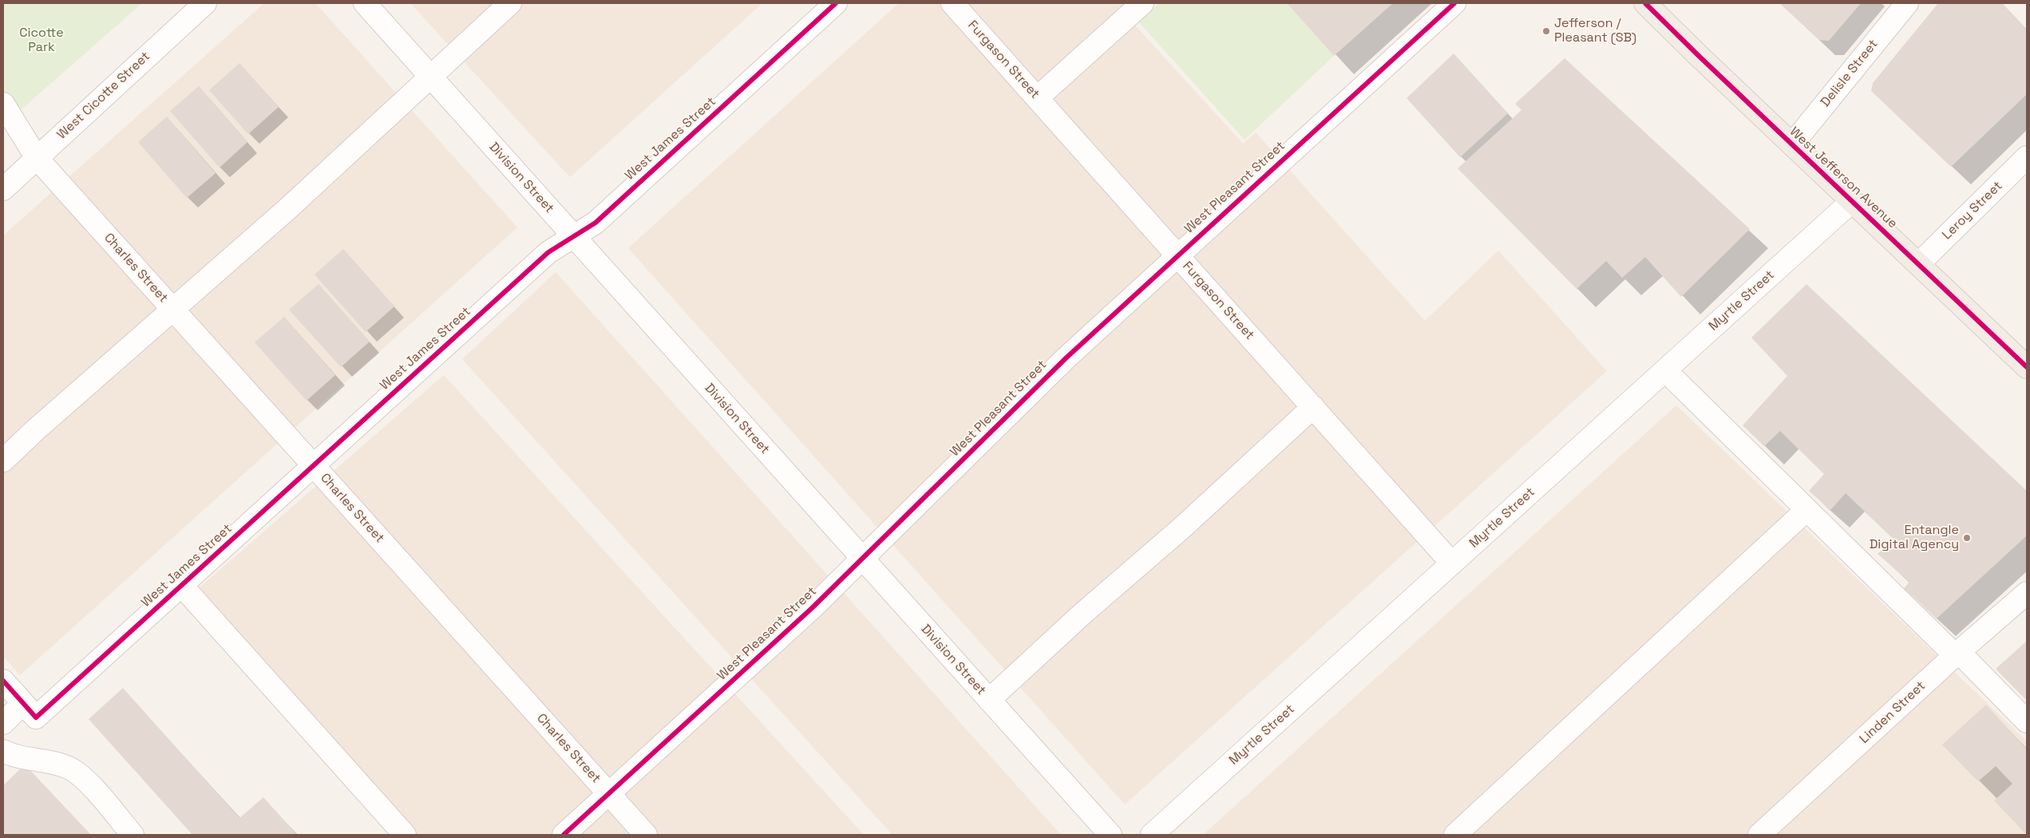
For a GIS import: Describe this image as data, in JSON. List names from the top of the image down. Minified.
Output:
{"streets":{"main road":["West Jefferson Avenue"],"street":["Furgason Street","Delisle Street","West Cicotte Street","West James Street","Division Street","West Pleasant Street","Leroy Street","Charles Street","Myrtle Street","Linden Street"]},"crossings":[["Furgason Street","West Pleasant Street"],["Furgason Street","Myrtle Street"],["Delisle Street","West Jefferson Avenue"],["West Cicotte Street","Charles Street"],["West James Street","Division Street"],["West James Street","Charles Street"],["Division Street","West Pleasant Street"],["West Jefferson Avenue","Leroy Street"],["West Jefferson Avenue","Myrtle Street"],["West Pleasant Street","Charles Street"]],"parks":["Cicotte Park"],"places":["Jefferson / Pleasant (SB)","Entangle Digital Agency"]}
